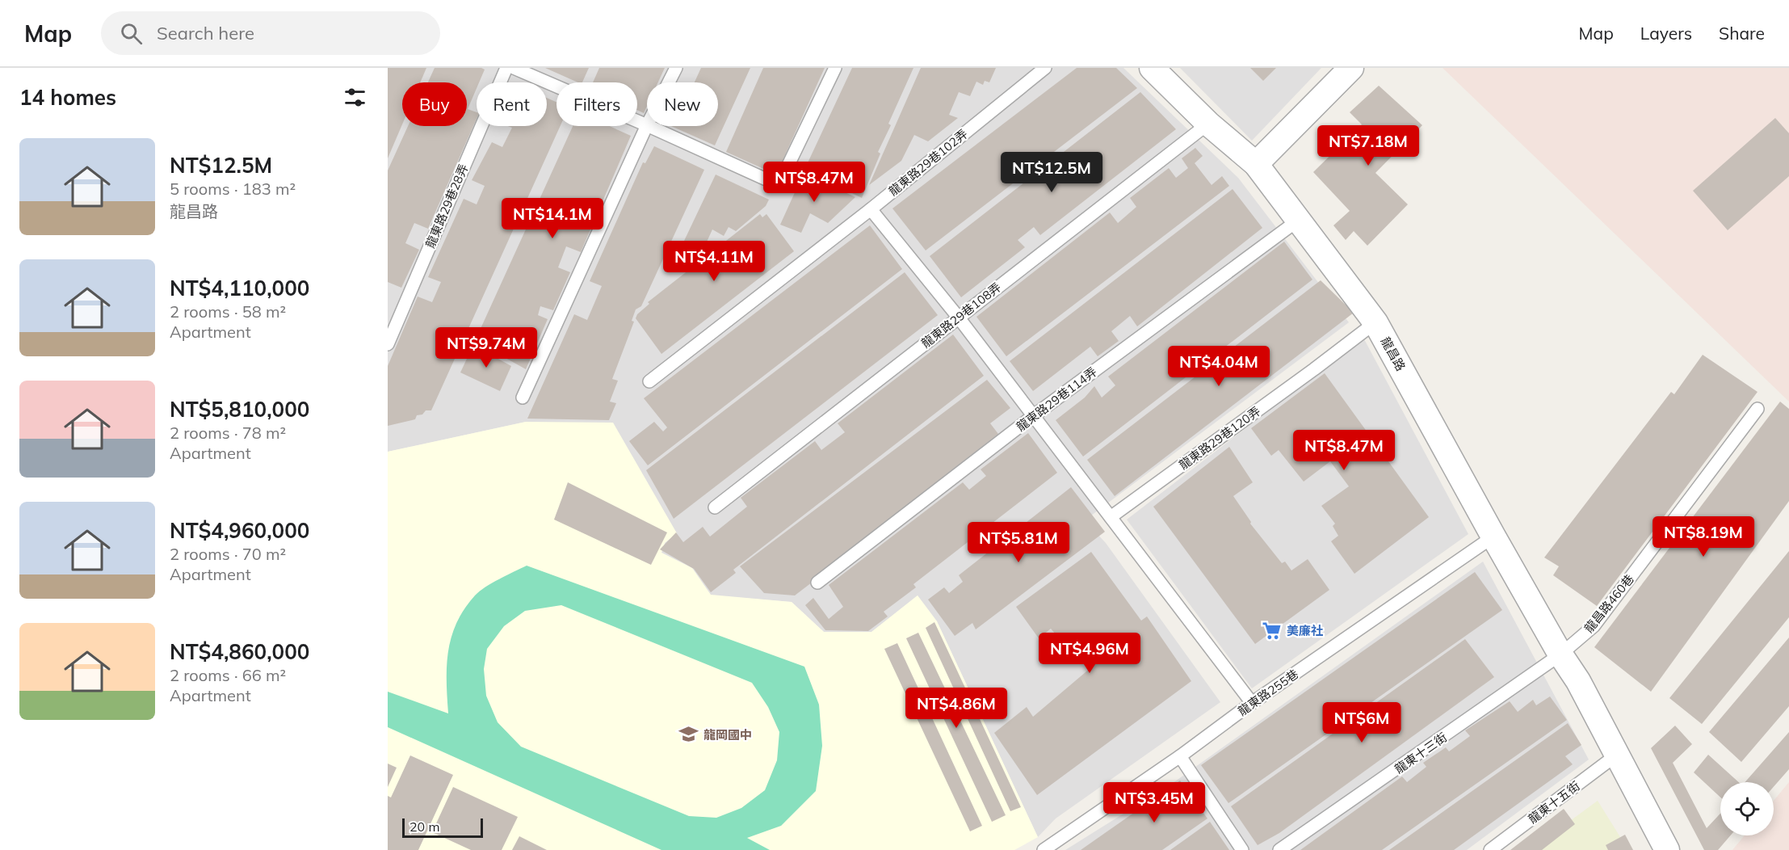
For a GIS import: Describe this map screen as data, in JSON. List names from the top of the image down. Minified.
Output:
{"streets":{"street":["龍昌路"],"lane":["龍東路29巷102弄","龍東路29巷28弄","龍東路29巷108弄","龍東路29巷114弄","龍東路29巷120弄","龍昌路460巷","龍東路255巷","龍東十三街","龍東十五街"]},"crossings":[["龍東路29巷108弄","龍昌路"],["龍昌路","龍東路29巷114弄"],["龍昌路","龍東路29巷120弄"],["龍昌路","龍昌路460巷"],["龍昌路","龍東路255巷"],["龍昌路","龍東十三街"],["龍昌路","龍東十五街"],["龍昌路460巷","龍東十三街"]],"places":{"supermarket":["美廉社"],"school or university":["龍岡國中"]},"scale_bar":"20 m","page":{"header":"Map","search":"Search here","nav":["Map","Layers","Share"],"heading":"14 homes","chip":["Buy","Rent","Filters","New"],"price":["NT$7.18M","NT$12.5M","NT$8.47M","NT$14.1M","NT$4.11M","NT$9.74M","NT$4.04M","NT$8.47M","NT$8.19M","NT$5.81M","NT$4.96M","NT$4.86M","NT$6M","NT$3.45M"],"list":[{"name":"NT$12.5M","note":"5 rooms · 183 m² · 龍昌路"},{"name":"NT$4,110,000","note":"2 rooms · 58 m² · Apartment"},{"name":"NT$5,810,000","note":"2 rooms · 78 m² · Apartment"},{"name":"NT$4,960,000","note":"2 rooms · 70 m² · Apartment"},{"name":"NT$4,860,000","note":"2 rooms · 66 m² · Apartment"}],"scale":"20 m"}}
